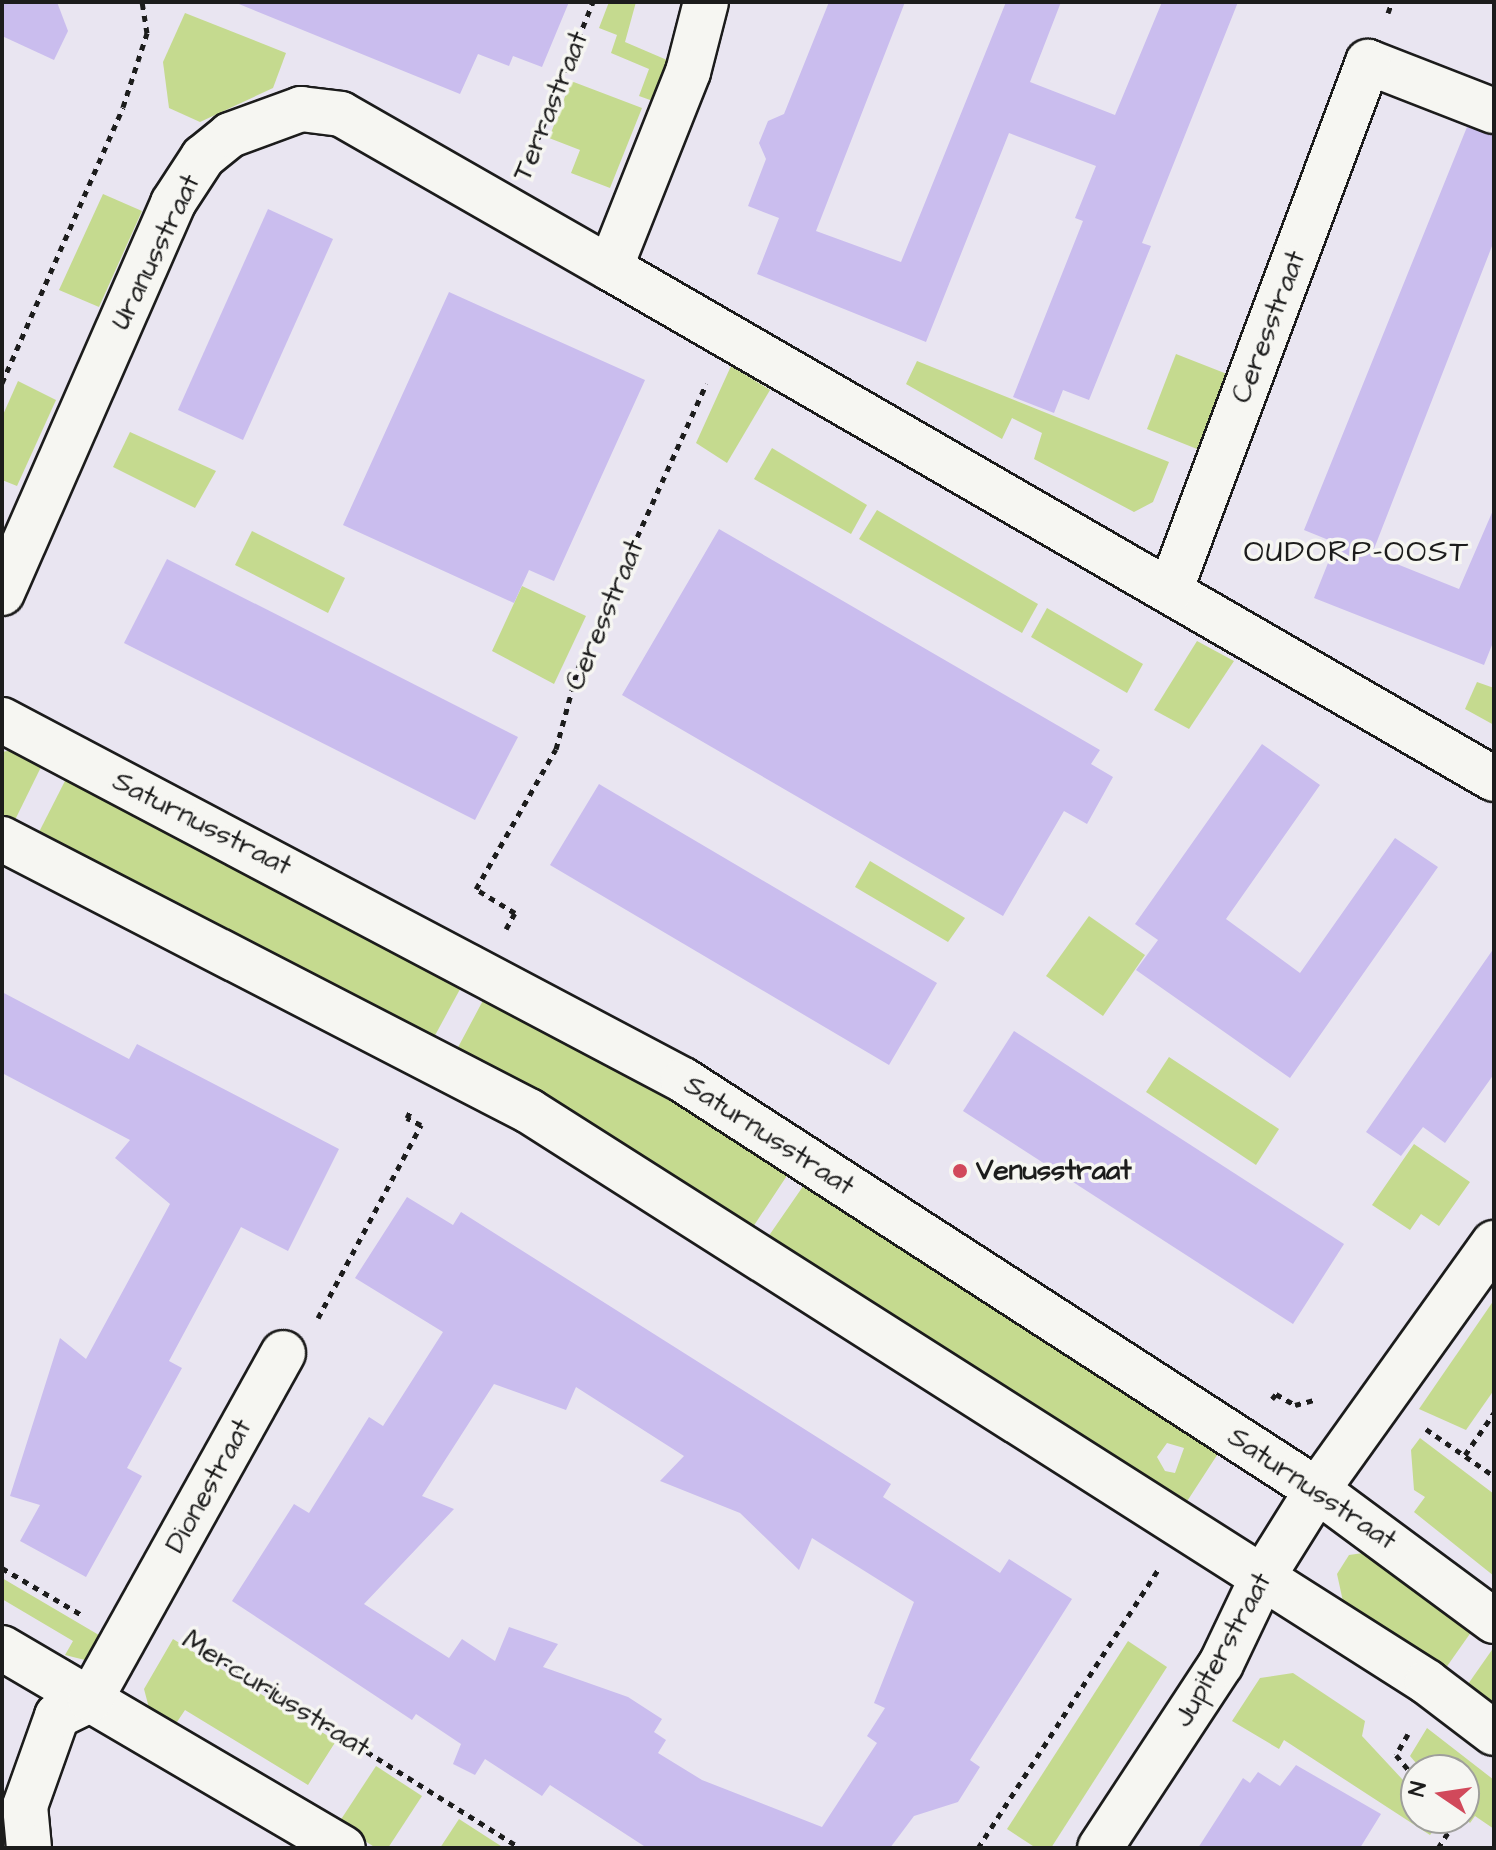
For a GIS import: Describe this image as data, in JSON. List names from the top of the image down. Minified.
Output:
{"streets":{"street":["Uranusstraat","Ceresstraat","Saturnusstraat","Dionestraat","Jupiterstraat"],"path":["Terrastraat","Mercuriusstraat"]},"crossings":[["Terrastraat","Uranusstraat"],["Saturnusstraat","Jupiterstraat"]],"districts":["OUDORP-OOST"],"places":["Venusstraat"],"north":"left"}
